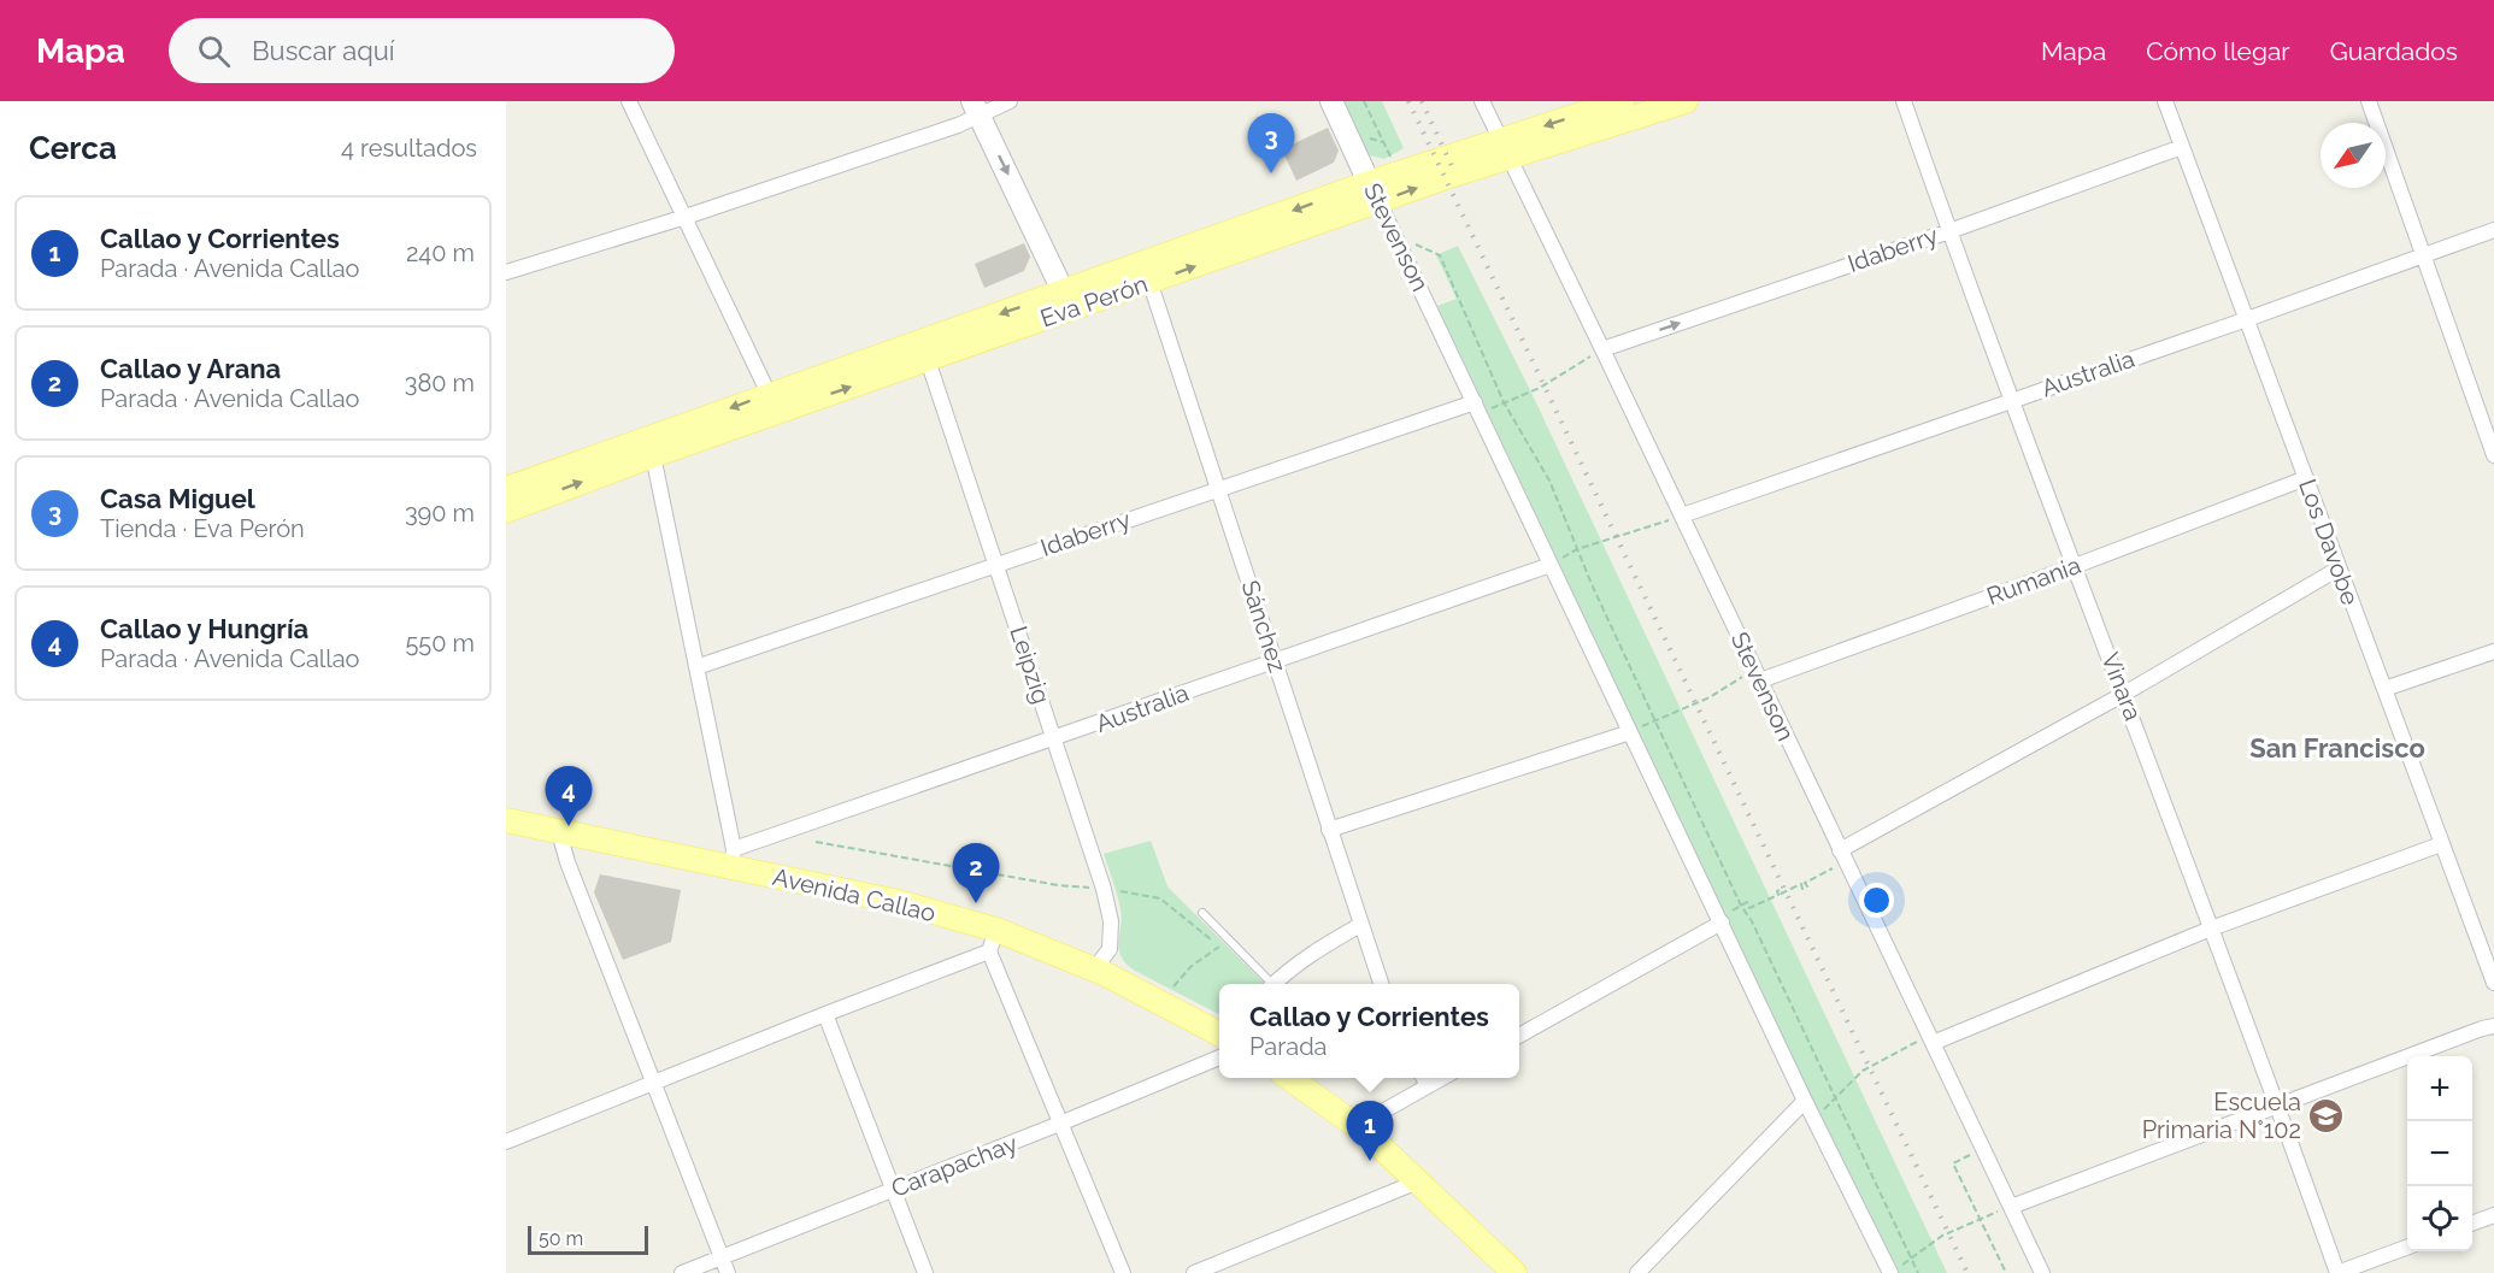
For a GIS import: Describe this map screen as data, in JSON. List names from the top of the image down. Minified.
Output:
{"streets":{"main road":["Eva Perón","Avenida Callao"],"street":["Stevenson","Idaberry","Australia","Los Davobe","Rumania","Sánchez","Leipzig","Vinara","Carapachay"]},"crossings":[["Stevenson","Idaberry"],["Stevenson","Eva Perón"],["Stevenson","Australia"],["Stevenson","Rumania"],["Idaberry","Los Davobe"],["Idaberry","Sánchez"],["Idaberry","Leipzig"],["Idaberry","Vinara"],["Eva Perón","Sánchez"],["Eva Perón","Leipzig"],["Australia","Los Davobe"],["Australia","Sánchez"],["Australia","Leipzig"],["Australia","Vinara"],["Australia","Avenida Callao"],["Los Davobe","Rumania"],["Rumania","Vinara"],["Leipzig","Avenida Callao"]],"districts":["San Francisco"],"places":{"school or university":["Escuela Primaria N°102"]},"scale_bar":"50 m","north":"bottom left","page":{"header":"Mapa","search":"Buscar aquí","nav":["Mapa","Cómo llegar","Guardados"],"heading":["Cerca","4 resultados"],"pins":["3","4","2","1"],"list":[{"mark":"1","name":"Callao y Corrientes","note":"Parada · Avenida Callao","value":"240 m"},{"mark":"2","name":"Callao y Arana","note":"Parada · Avenida Callao","value":"380 m"},{"mark":"3","name":"Casa Miguel","note":"Tienda · Eva Perón","value":"390 m"},{"mark":"4","name":"Callao y Hungría","note":"Parada · Avenida Callao","value":"550 m"}],"popup":["Callao y Corrientes","Parada"],"map_buttons":["+","−"],"scale":"50 m"}}
